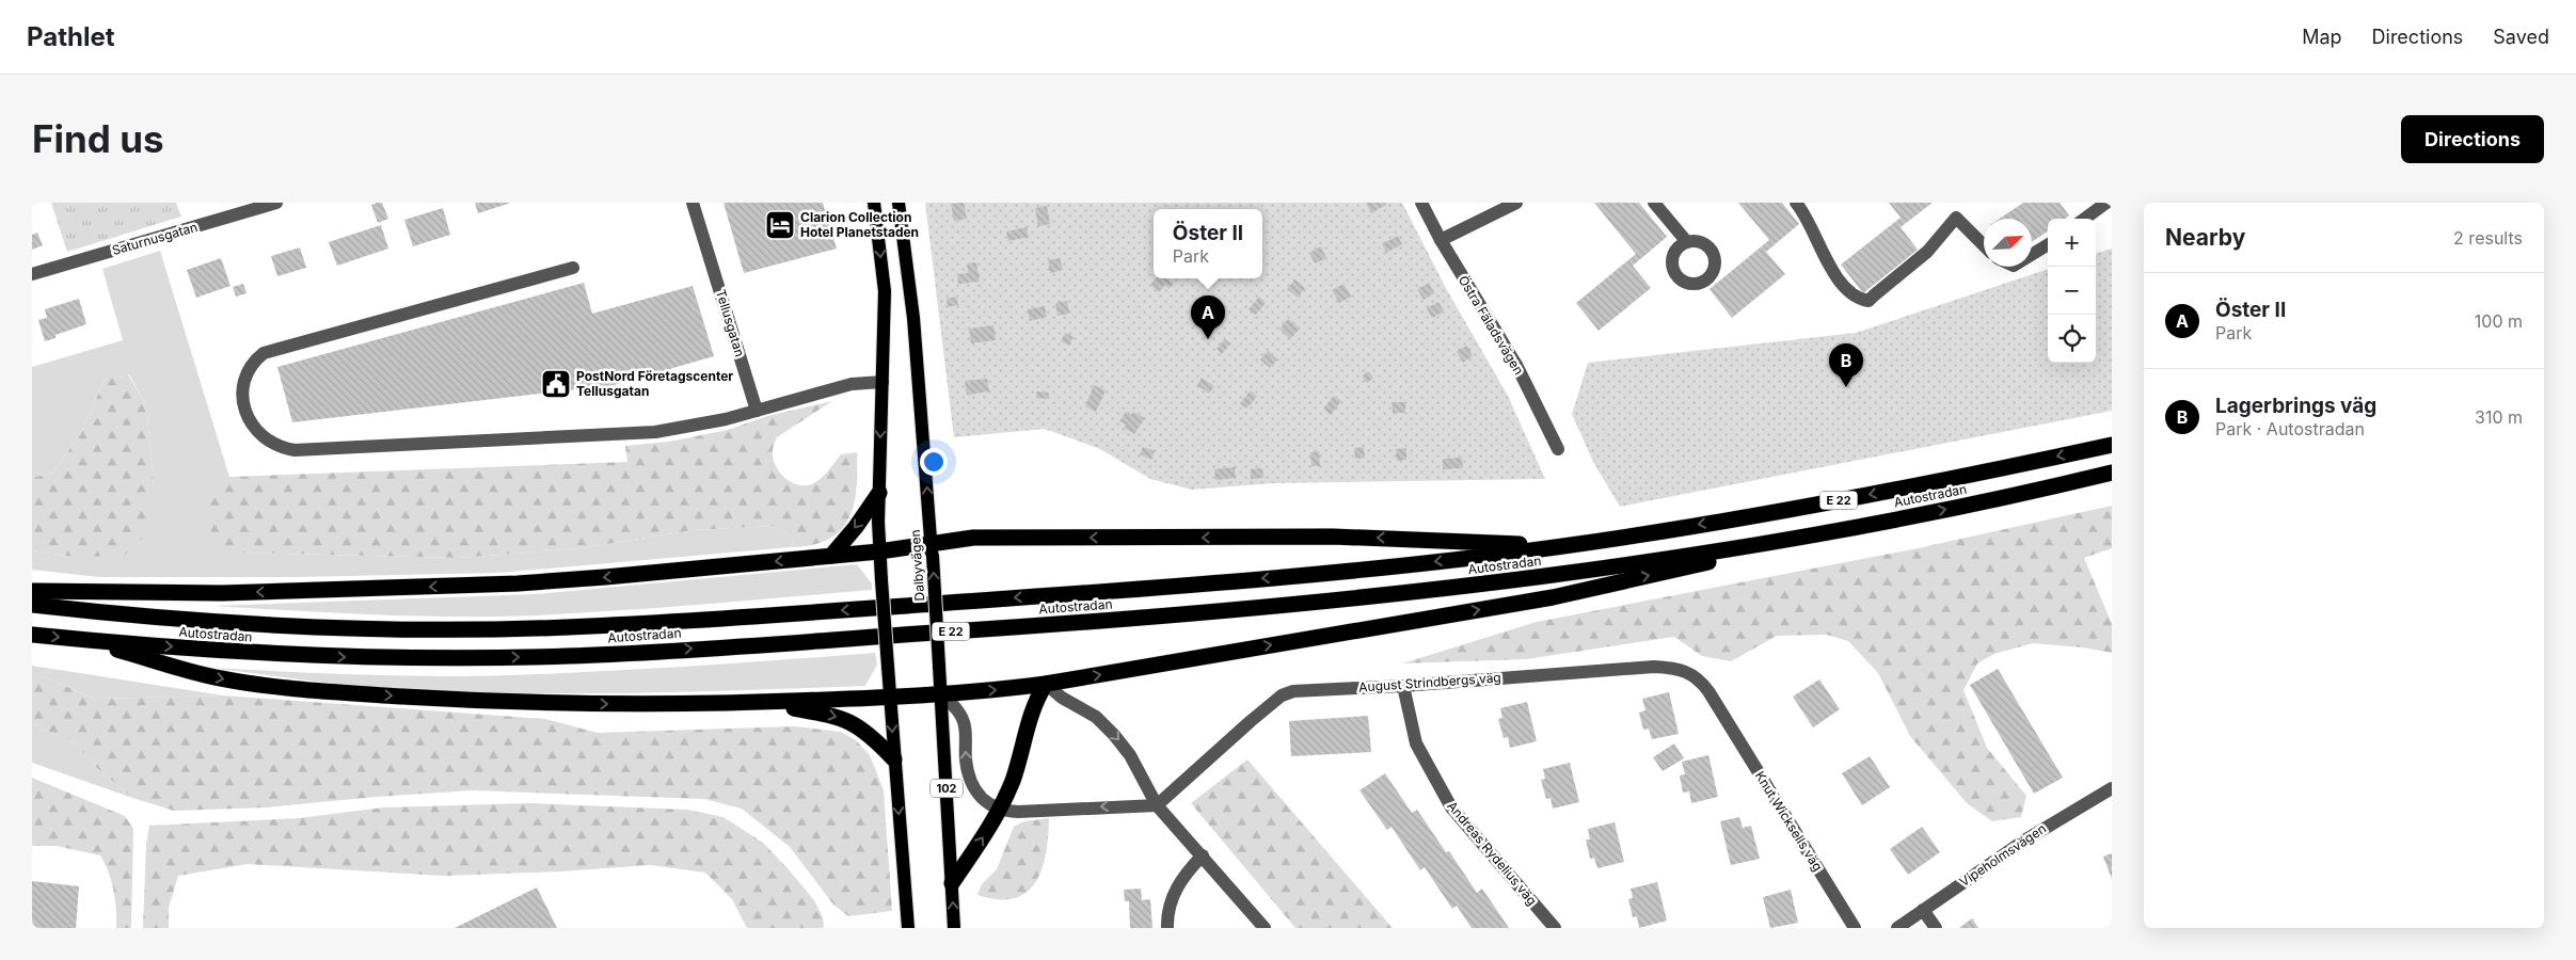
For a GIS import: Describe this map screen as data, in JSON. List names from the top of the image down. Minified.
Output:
{"streets":{"highway":["Autostradan","E 22"],"main road":["Dalbyvägen","102"],"street":["Saturnusgatan","Tellusgatan","Östra Fäladsvägen","August Strindbergs väg","Knut Wicksells väg","Andreas Rydelius väg","Vipeholmsvägen"]},"crossings":[["August Strindbergs väg","Knut Wicksells väg"],["August Strindbergs väg","Andreas Rydelius väg"]],"places":{"hotel":["Clarion Collection Hotel Planetstaden"],"public building":["PostNord Företagscenter Tellusgatan"]},"north":"top right","page":{"header":"Pathlet","nav":["Map","Directions","Saved"],"buttons":"Directions","title":"Find us","heading":["Nearby","2 results"],"popup":["Öster II","Park"],"map_buttons":["+","−"],"list":[{"mark":"A","name":"Öster II","note":"Park","value":"100 m"},{"mark":"B","name":"Lagerbrings väg","note":"Park · Autostradan","value":"310 m"}],"pins":["A","B"]}}
